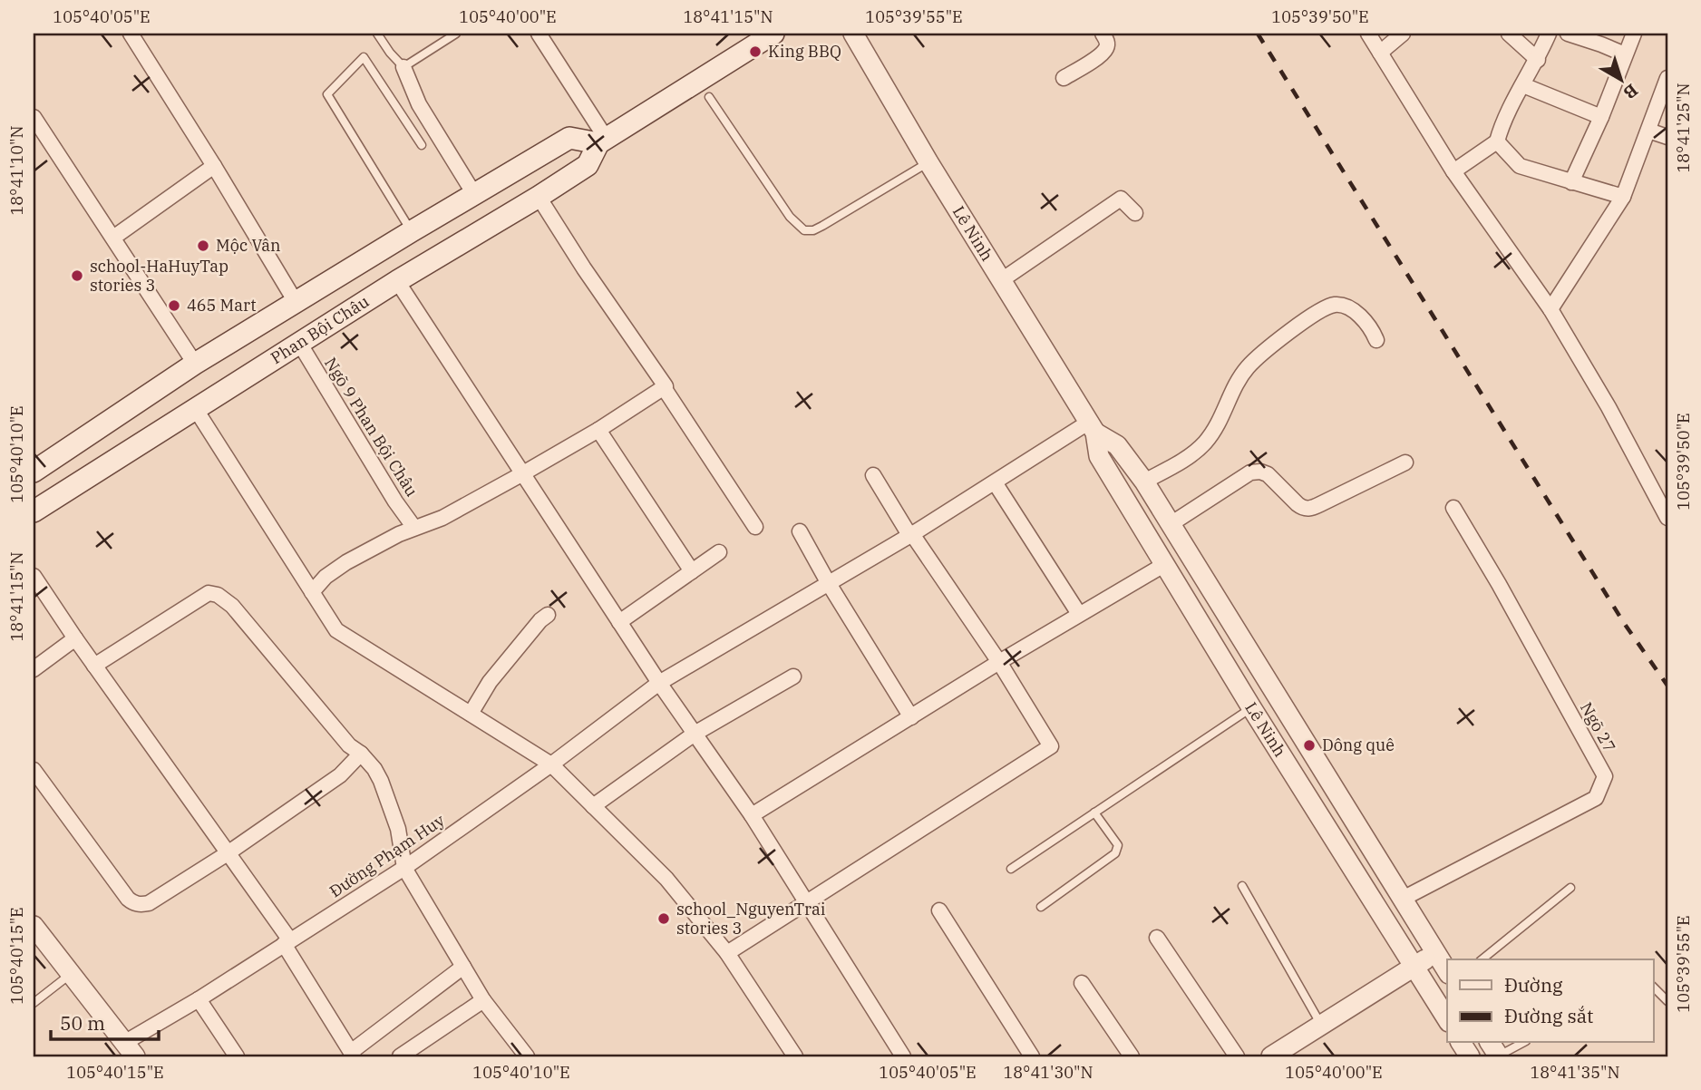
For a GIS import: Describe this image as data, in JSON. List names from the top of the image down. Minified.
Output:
{"streets":{"main road":["Phan Bội Châu"],"street":["Lê Ninh","Ngõ 9 Phan Bội Châu","Ngõ 27","Đường Phạm Huy"]},"crossings":[["Lê Ninh","Ngõ 27"],["Lê Ninh","Đường Phạm Huy"],["Phan Bội Châu","Ngõ 9 Phan Bội Châu"]],"places":["King BBQ","Mộc Vân","school-HaHuyTap stories 3","465 Mart","Dông quê","school_NguyenTrai stories 3"],"legend":["Đường","Đường sắt"],"scale_bar":"50 m","north":"bottom right","coordinates":["105°40'05\"E","105°40'00\"E","18°41'15\"N","105°39'55\"E","105°39'50\"E","18°41'25\"N","18°41'10\"N","105°40'10\"E","105°40'15\"E","18°41'30\"N","18°41'35\"N"]}
